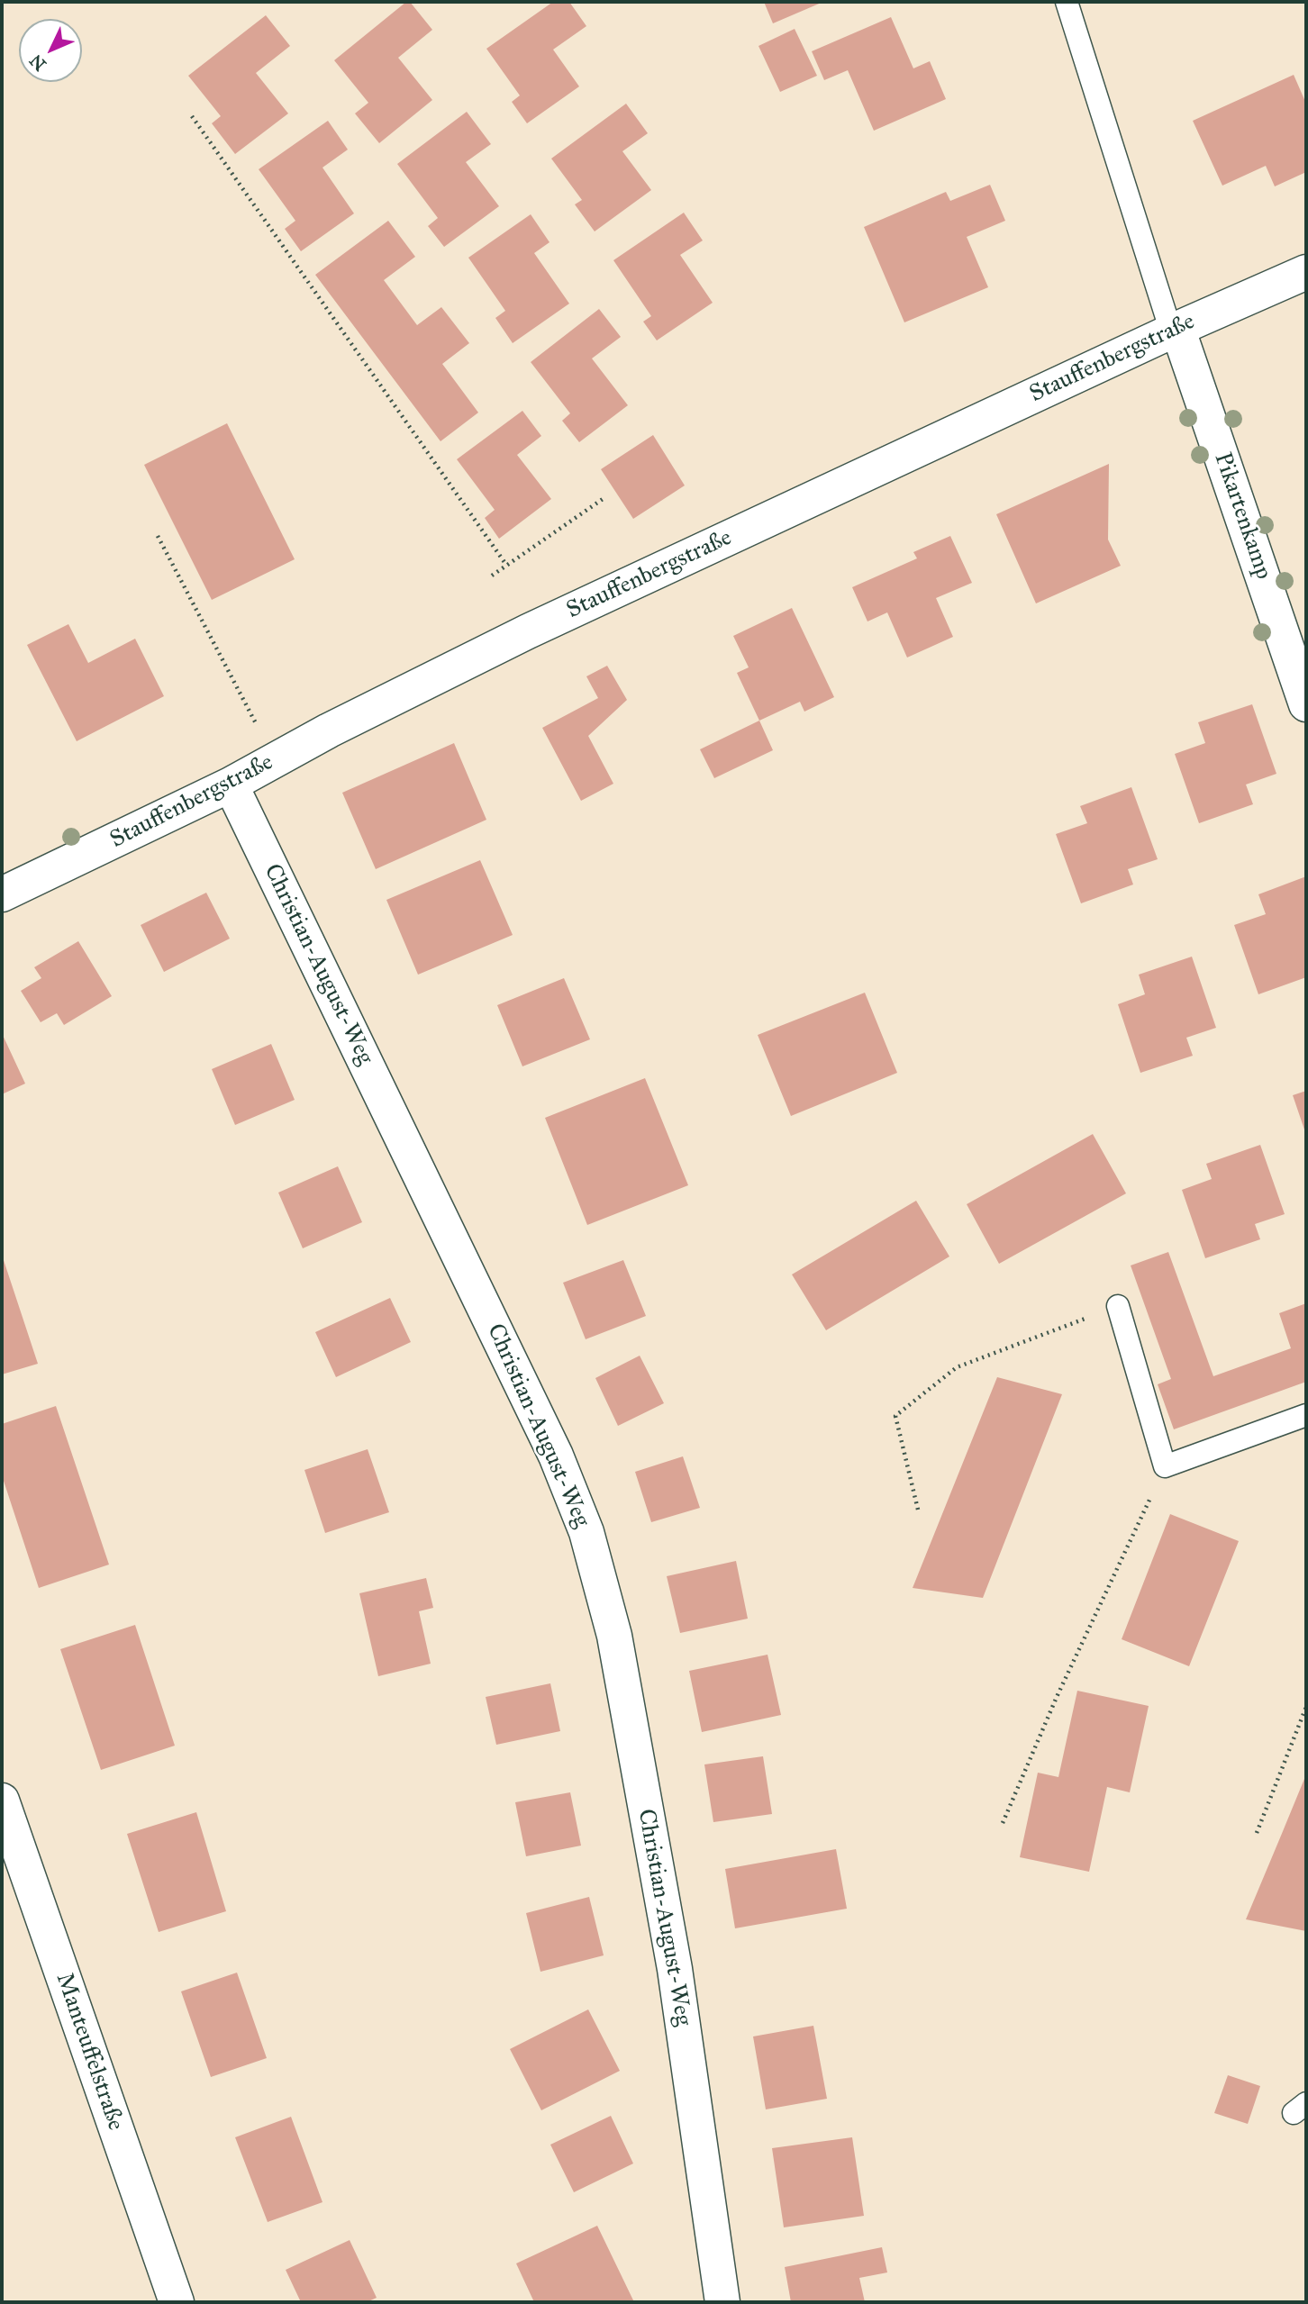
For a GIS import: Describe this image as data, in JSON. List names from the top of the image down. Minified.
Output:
{"streets":{"street":["Stauffenbergstraße","Pikartenkamp","Christian-August-Weg","Manteuffelstraße"]},"crossings":[["Stauffenbergstraße","Pikartenkamp"],["Stauffenbergstraße","Christian-August-Weg"]],"north":"bottom left"}
